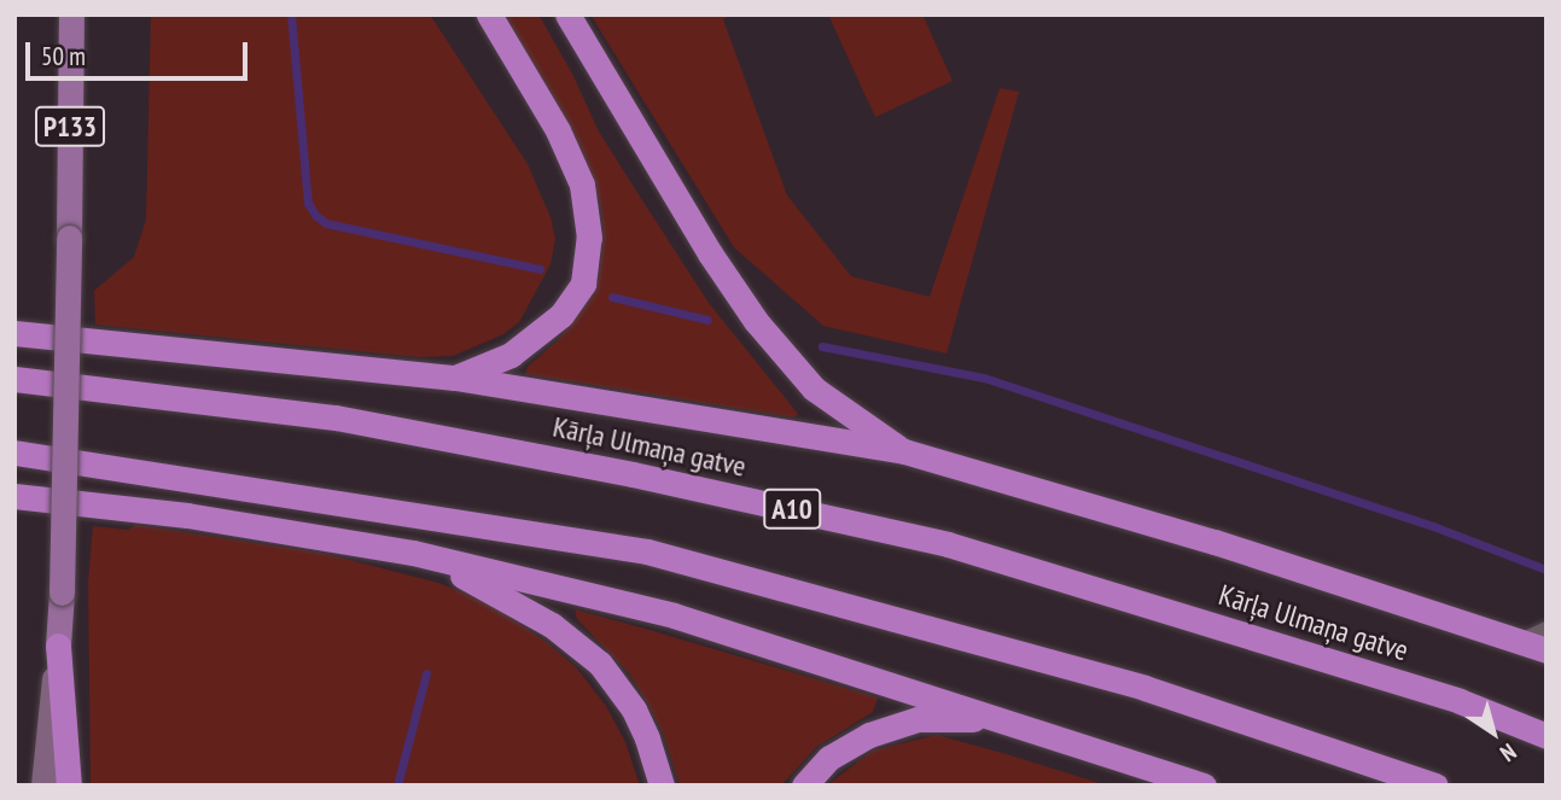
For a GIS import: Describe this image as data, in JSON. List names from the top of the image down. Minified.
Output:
{"streets":{"highway":["Kārļa Ulmaņa gatve","A10"],"main road":["P133"]},"scale_bar":"50 m","north":"bottom right"}
